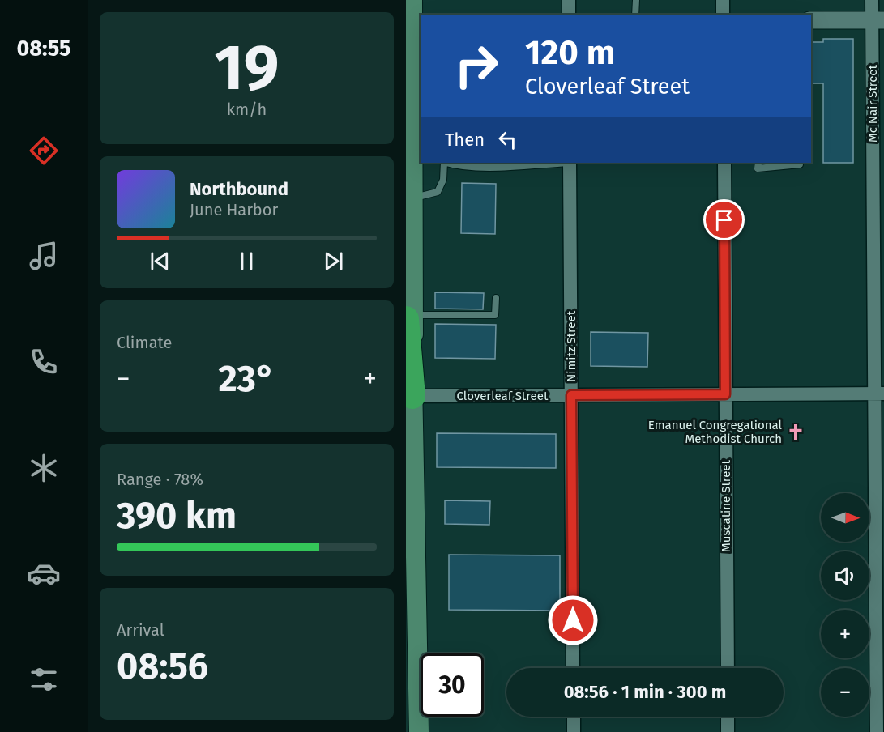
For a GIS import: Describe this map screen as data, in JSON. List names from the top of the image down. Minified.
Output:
{"streets":{"street":["Mc Nair Street","Nimitz Street","Cloverleaf Street","Muscatine Street"]},"crossings":[["Mc Nair Street","Cloverleaf Street"],["Nimitz Street","Cloverleaf Street"],["Cloverleaf Street","Muscatine Street"]],"places":{"church":["Emanuel Congregational Methodist Church"]},"north":"right","page":{"tabs":"08:55","tile":[["19","km/h"],"Climate",["Range · 78%","390 km"],["Arrival","08:56"]],"turn":["120 m","Cloverleaf Street"],"then":"Then","song":["Northbound","June Harbor"],"heat":["−","23°","+"],"map_buttons":["+","−"],"limit":"30","trip":"08:56 · 1 min · 300 m"}}
